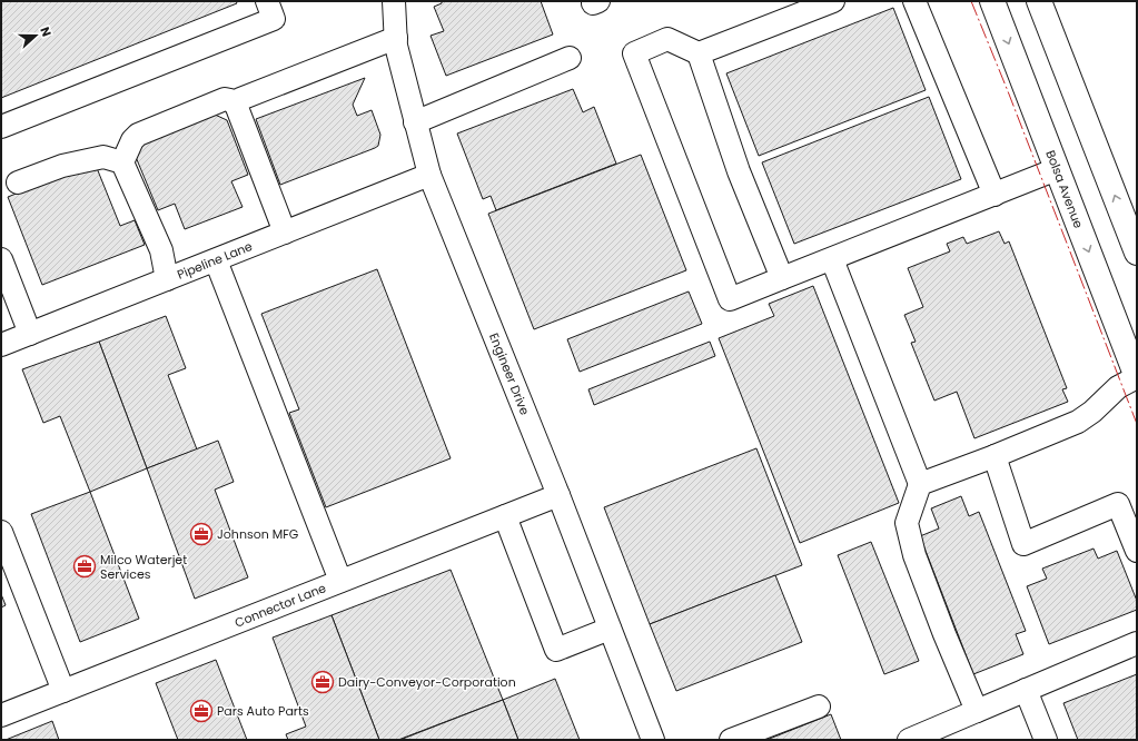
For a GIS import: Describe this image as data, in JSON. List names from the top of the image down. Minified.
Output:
{"streets":{"main road":["Bolsa Avenue"],"street":["Pipeline Lane","Engineer Drive","Connector Lane"]},"crossings":[["Pipeline Lane","Engineer Drive"],["Engineer Drive","Connector Lane"]],"places":{"office":["Johnson MFG","Milco Waterjet Services","Dairy-Conveyor-Corporation","Pars Auto Parts"]},"north":"right"}
